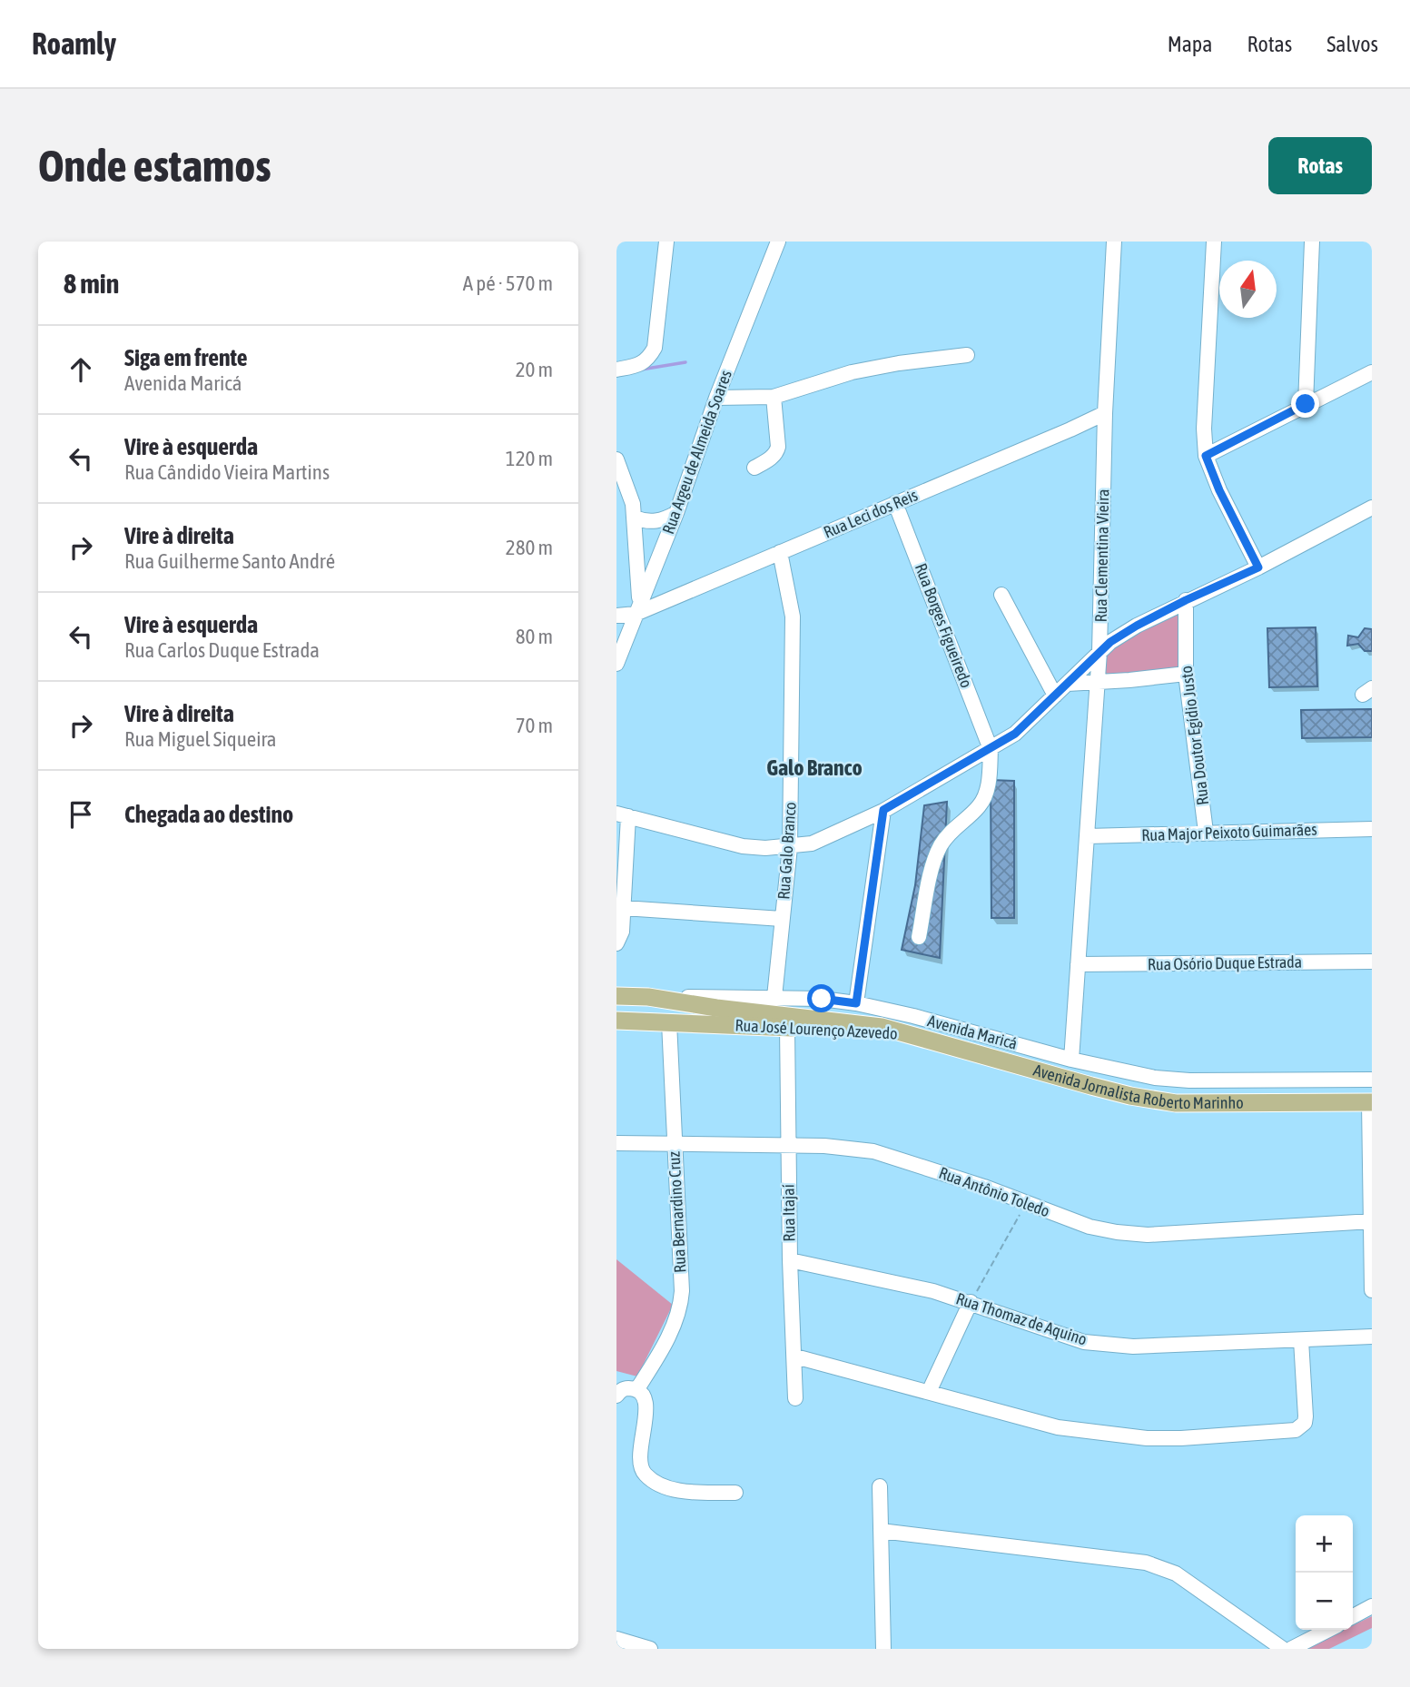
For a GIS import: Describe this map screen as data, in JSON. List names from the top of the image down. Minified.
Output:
{"streets":{"main road":["Rua José Lourenço Azevedo","Avenida Jornalista Roberto Marinho"],"street":["Rua Argeu de Almeida Soares","Rua Leci dos Reis","Rua Clementina Vieira","Rua Borges Figueiredo","Rua Doutor Egídio Justo","Rua Major Peixoto Guimarães","Rua Galo Branco","Rua Osório Duque Estrada","Avenida Maricá","Rua Antônio Toledo","Rua Bernardino Cruz","Rua Itajaí","Rua Thomaz de Aquino"]},"crossings":[["Rua Argeu de Almeida Soares","Rua Leci dos Reis"],["Rua Leci dos Reis","Rua Clementina Vieira"],["Rua Leci dos Reis","Rua Borges Figueiredo"],["Rua Leci dos Reis","Rua Galo Branco"],["Rua Clementina Vieira","Rua Major Peixoto Guimarães"],["Rua Clementina Vieira","Rua Osório Duque Estrada"],["Rua Clementina Vieira","Avenida Maricá"],["Rua Doutor Egídio Justo","Rua Major Peixoto Guimarães"],["Rua Galo Branco","Avenida Maricá"],["Rua José Lourenço Azevedo","Avenida Maricá"],["Rua José Lourenço Azevedo","Avenida Jornalista Roberto Marinho"],["Rua José Lourenço Azevedo","Rua Bernardino Cruz"],["Rua José Lourenço Azevedo","Rua Itajaí"],["Rua Antônio Toledo","Rua Bernardino Cruz"],["Rua Antônio Toledo","Rua Itajaí"],["Rua Itajaí","Rua Thomaz de Aquino"]],"districts":["Galo Branco"],"north":"top","page":{"header":"Roamly","nav":["Mapa","Rotas","Salvos"],"buttons":"Rotas","title":"Onde estamos","heading":["8 min","A pé · 570 m"],"list":[["Siga em frente","Avenida Maricá","20 m"],["Vire à esquerda","Rua Cândido Vieira Martins","120 m"],["Vire à direita","Rua Guilherme Santo André","280 m"],["Vire à esquerda","Rua Carlos Duque Estrada","80 m"],["Vire à direita","Rua Miguel Siqueira","70 m"],"Chegada ao destino"],"map_buttons":["+","−"]}}
